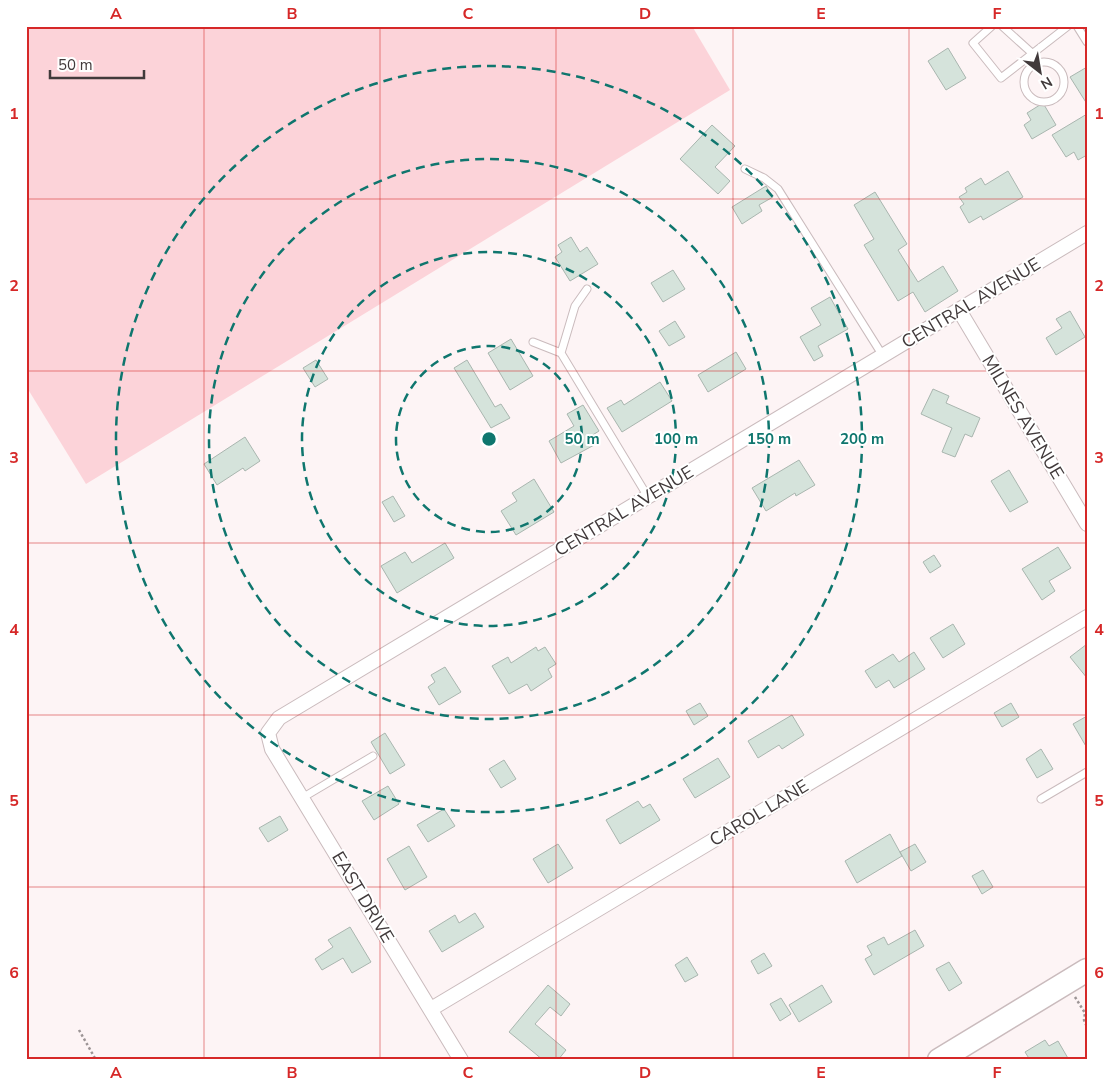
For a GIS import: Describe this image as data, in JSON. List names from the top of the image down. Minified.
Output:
{"streets":{"street":["CENTRAL AVENUE","MILNES AVENUE","CAROL LANE","EAST DRIVE"]},"crossings":[["CENTRAL AVENUE","MILNES AVENUE"],["CENTRAL AVENUE","EAST DRIVE"],["CAROL LANE","EAST DRIVE"]],"scale_bar":"50 m","north":"bottom right","grid":{"columns":["A","B","C","D","E","F"],"rows":["1","2","3","4","5","6"]},"rings":["50 m","100 m","150 m","200 m"]}
